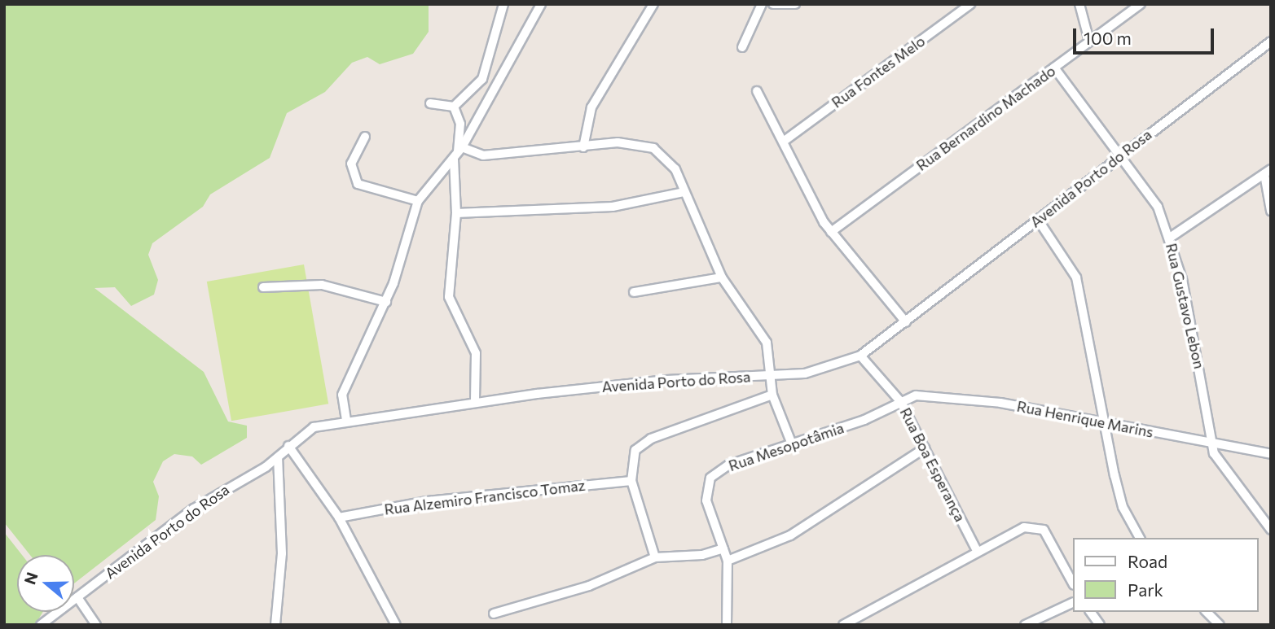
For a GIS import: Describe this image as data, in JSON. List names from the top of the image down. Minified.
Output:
{"streets":{"street":["Rua Fontes Melo","Rua Bernardino Machado","Avenida Porto do Rosa","Rua Gustavo Lebon","Rua Henrique Marins","Rua Mesopotâmia","Rua Boa Esperança","Rua Alzemiro Francisco Tomaz"]},"crossings":[["Rua Bernardino Machado","Rua Gustavo Lebon"],["Avenida Porto do Rosa","Rua Gustavo Lebon"],["Avenida Porto do Rosa","Rua Boa Esperança"],["Rua Gustavo Lebon","Rua Henrique Marins"],["Rua Henrique Marins","Rua Mesopotâmia"],["Rua Henrique Marins","Rua Boa Esperança"],["Rua Mesopotâmia","Rua Boa Esperança"]],"legend":["Road","Park"],"scale_bar":"100 m","north":"left"}
